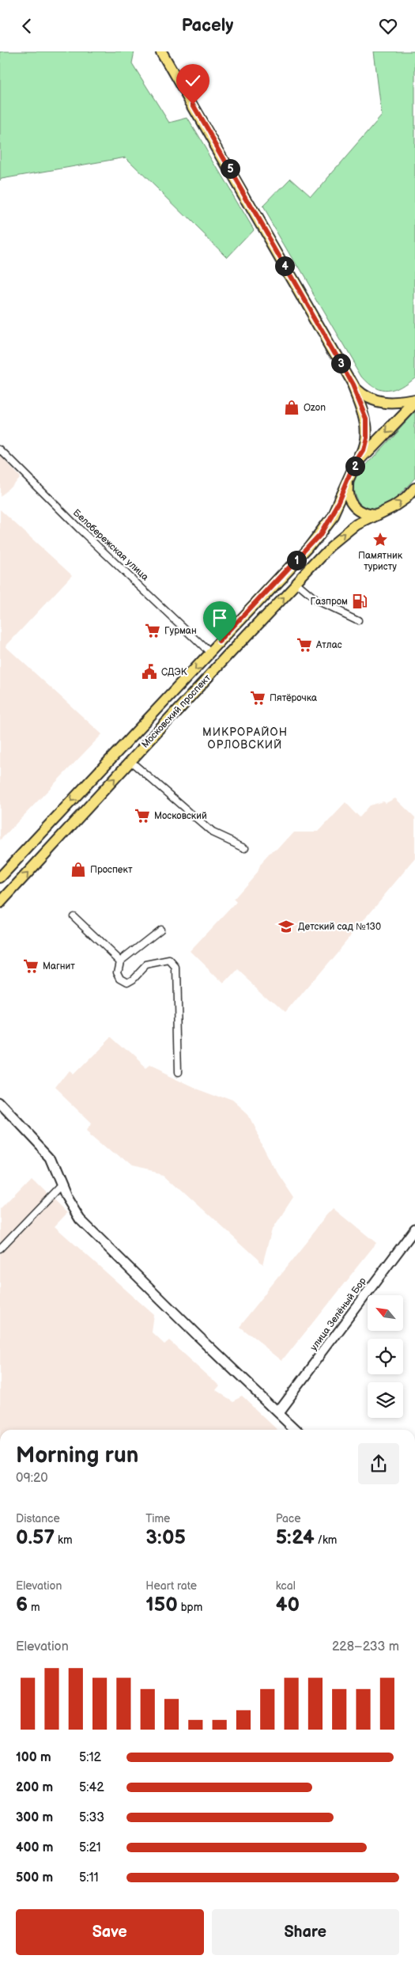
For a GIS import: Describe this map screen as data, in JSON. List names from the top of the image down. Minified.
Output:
{"streets":{"main road":["Московский проспект"],"street":["Белобережская улица","улица Зелёный Бор"]},"crossings":[["Белобережская улица","Московский проспект"]],"districts":["МИКРОРАЙОН ОРЛОВСКИЙ"],"places":{"shop":["Ozon","Проспект"],"place":["Памятник туристу"],"fuel station":["Газпром"],"supermarket":["Гурман","Атлас","Пятёрочка","Московский","Магнит"],"public building":["СДЭК"],"school or university":["Детский сад №130"]},"north":"top left","page":{"header":"Pacely","pins":["5","4","3","2","1"],"heading":["Morning run","09:20"],"stats":[["Distance","0.57 km"],["Time","3:05"],["Pace","5:24 /km"],["Elevation","6 m"],["Heart rate","150 bpm"],["kcal","40"]],"chart":["Elevation","228–233 m"],"list":[{"name":"100 m","note":"5:12"},{"name":"200 m","note":"5:42"},{"name":"300 m","note":"5:33"},{"name":"400 m","note":"5:21"},{"name":"500 m","note":"5:11"}],"buttons":["Save","Share"]}}
